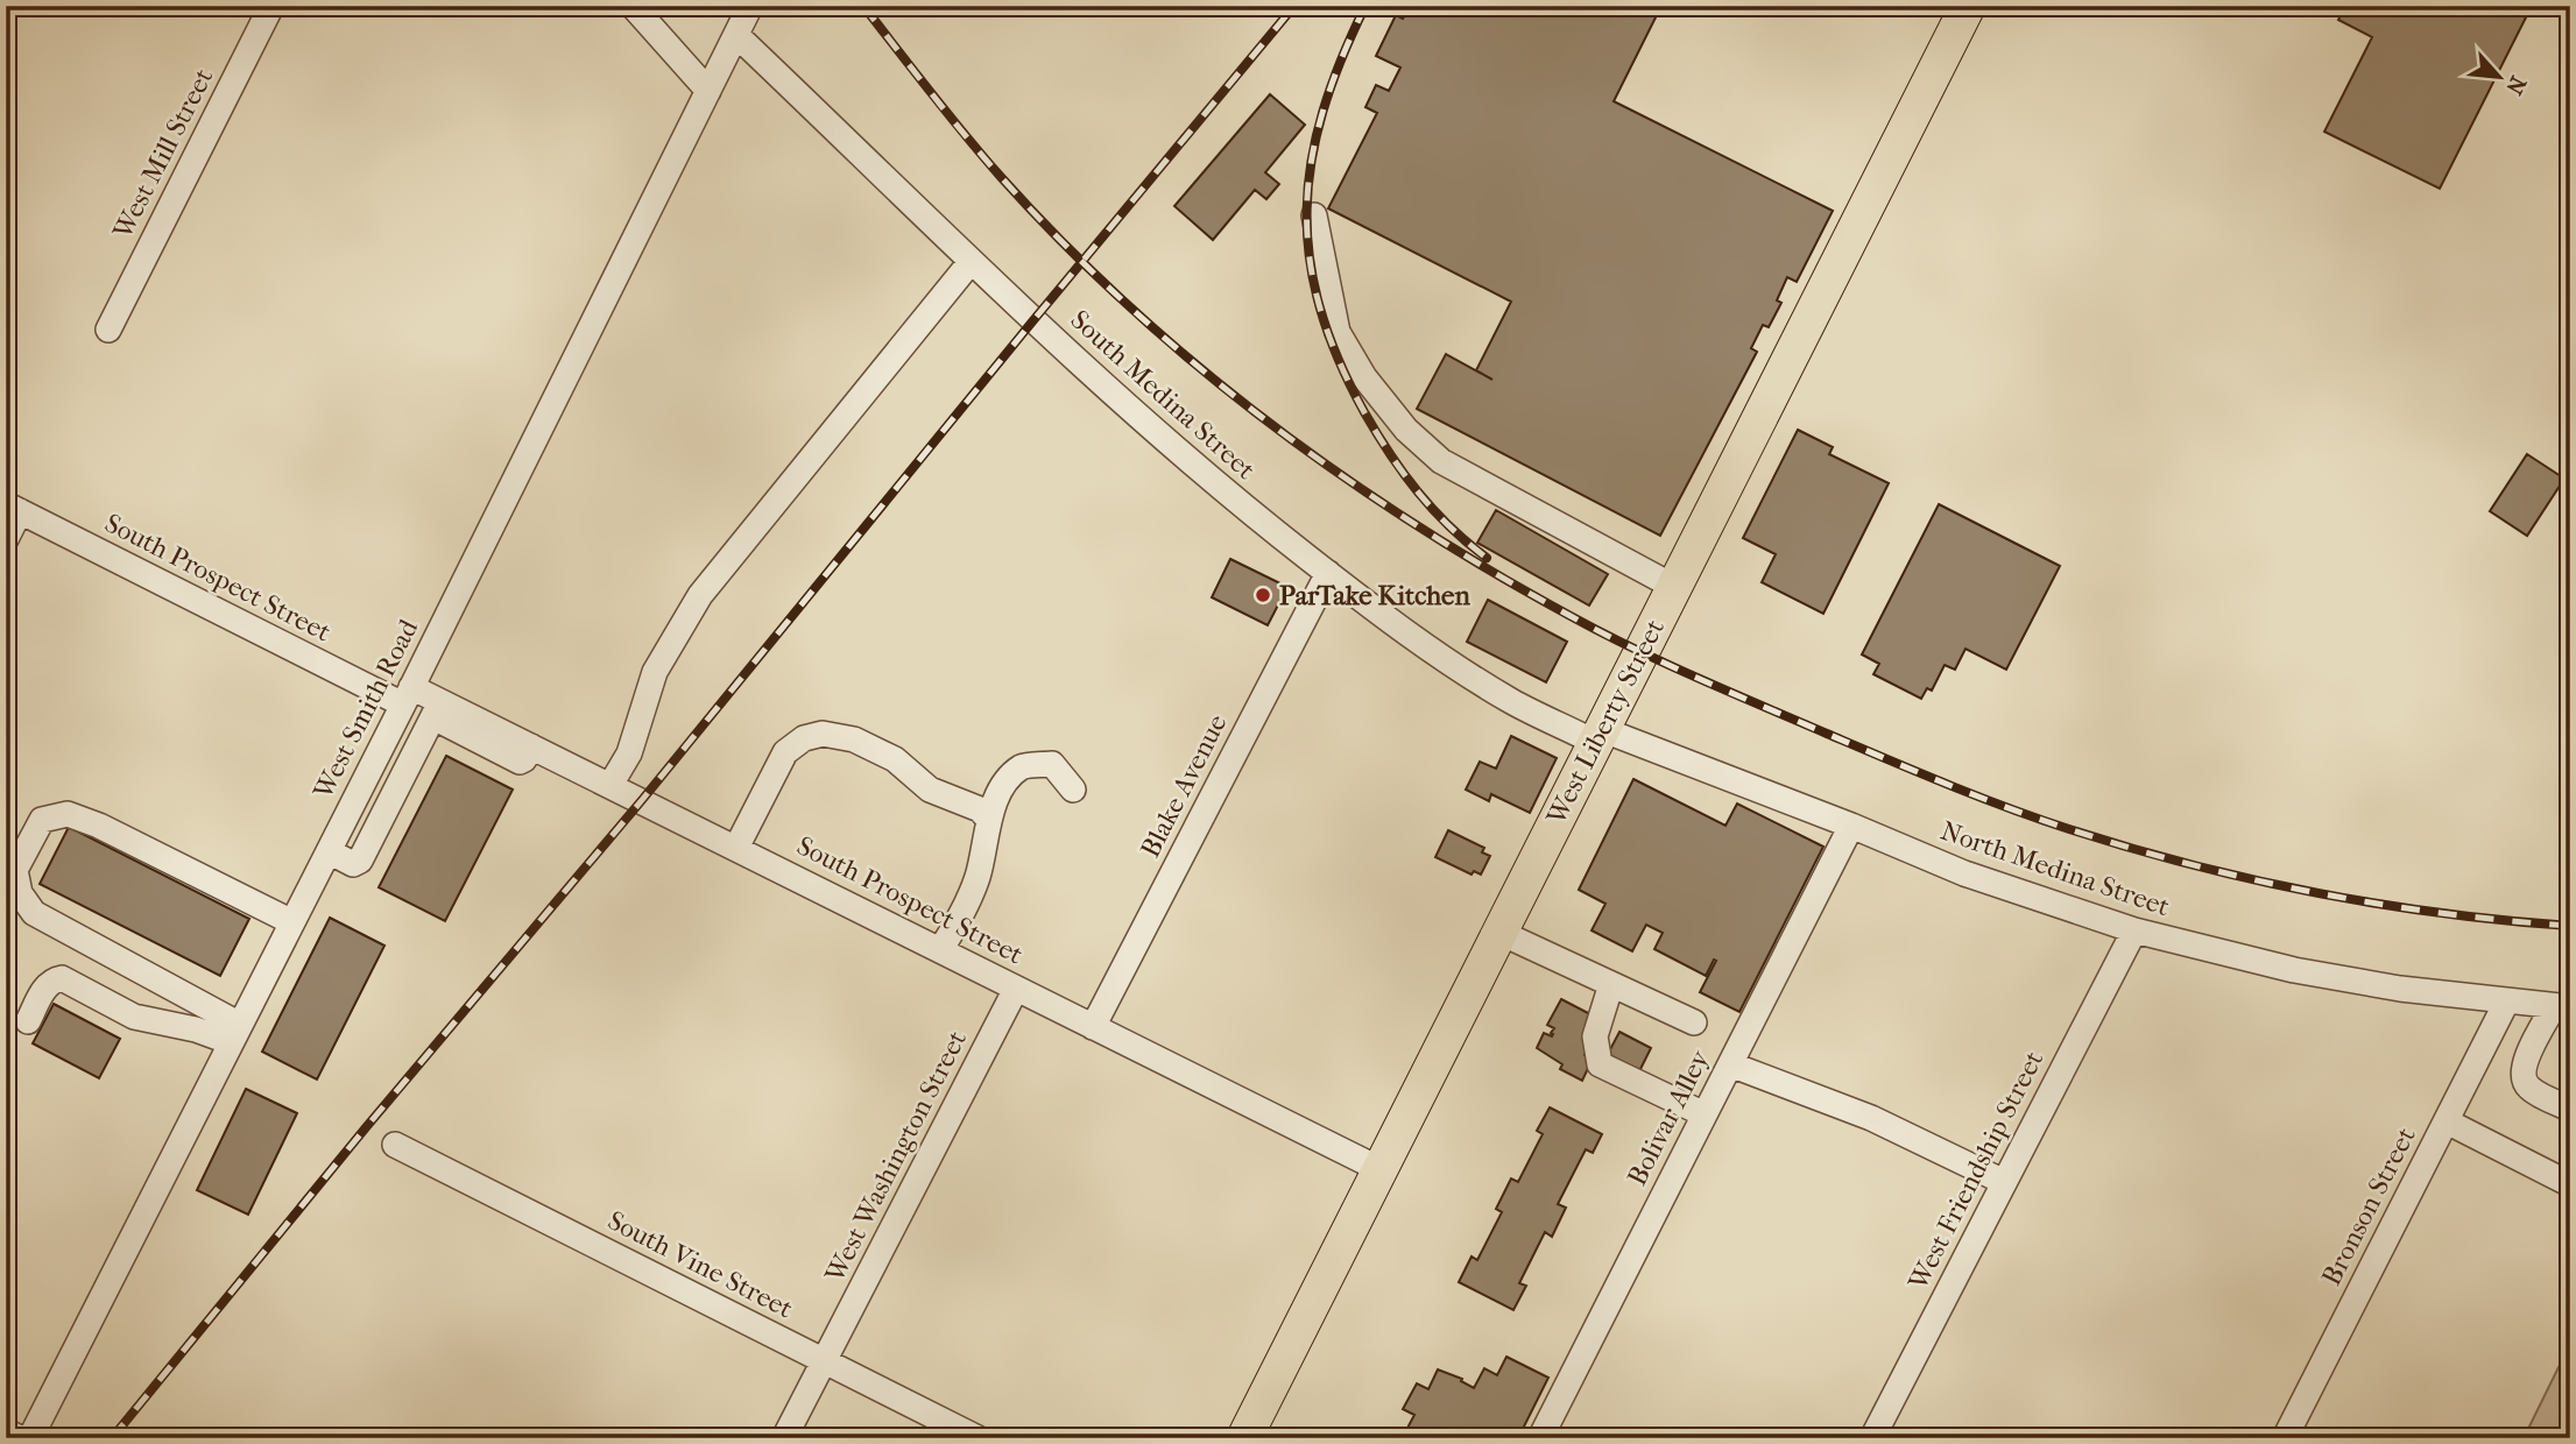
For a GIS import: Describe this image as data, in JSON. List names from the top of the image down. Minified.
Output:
{"streets":{"highway":["West Liberty Street"],"street":["West Mill Street","South Medina Street","South Prospect Street","West Smith Road","Blake Avenue","North Medina Street","Bolivar Alley","West Washington Street","West Friendship Street","Bronson Street","South Vine Street"]},"crossings":[["South Medina Street","West Smith Road"],["South Medina Street","West Liberty Street"],["South Medina Street","Blake Avenue"],["South Medina Street","North Medina Street"],["South Prospect Street","West Smith Road"],["South Prospect Street","West Liberty Street"],["South Prospect Street","Blake Avenue"],["South Prospect Street","West Washington Street"],["West Liberty Street","North Medina Street"],["North Medina Street","Bolivar Alley"],["North Medina Street","West Friendship Street"],["North Medina Street","Bronson Street"],["West Washington Street","South Vine Street"]],"places":["ParTake Kitchen"],"north":"bottom right"}
